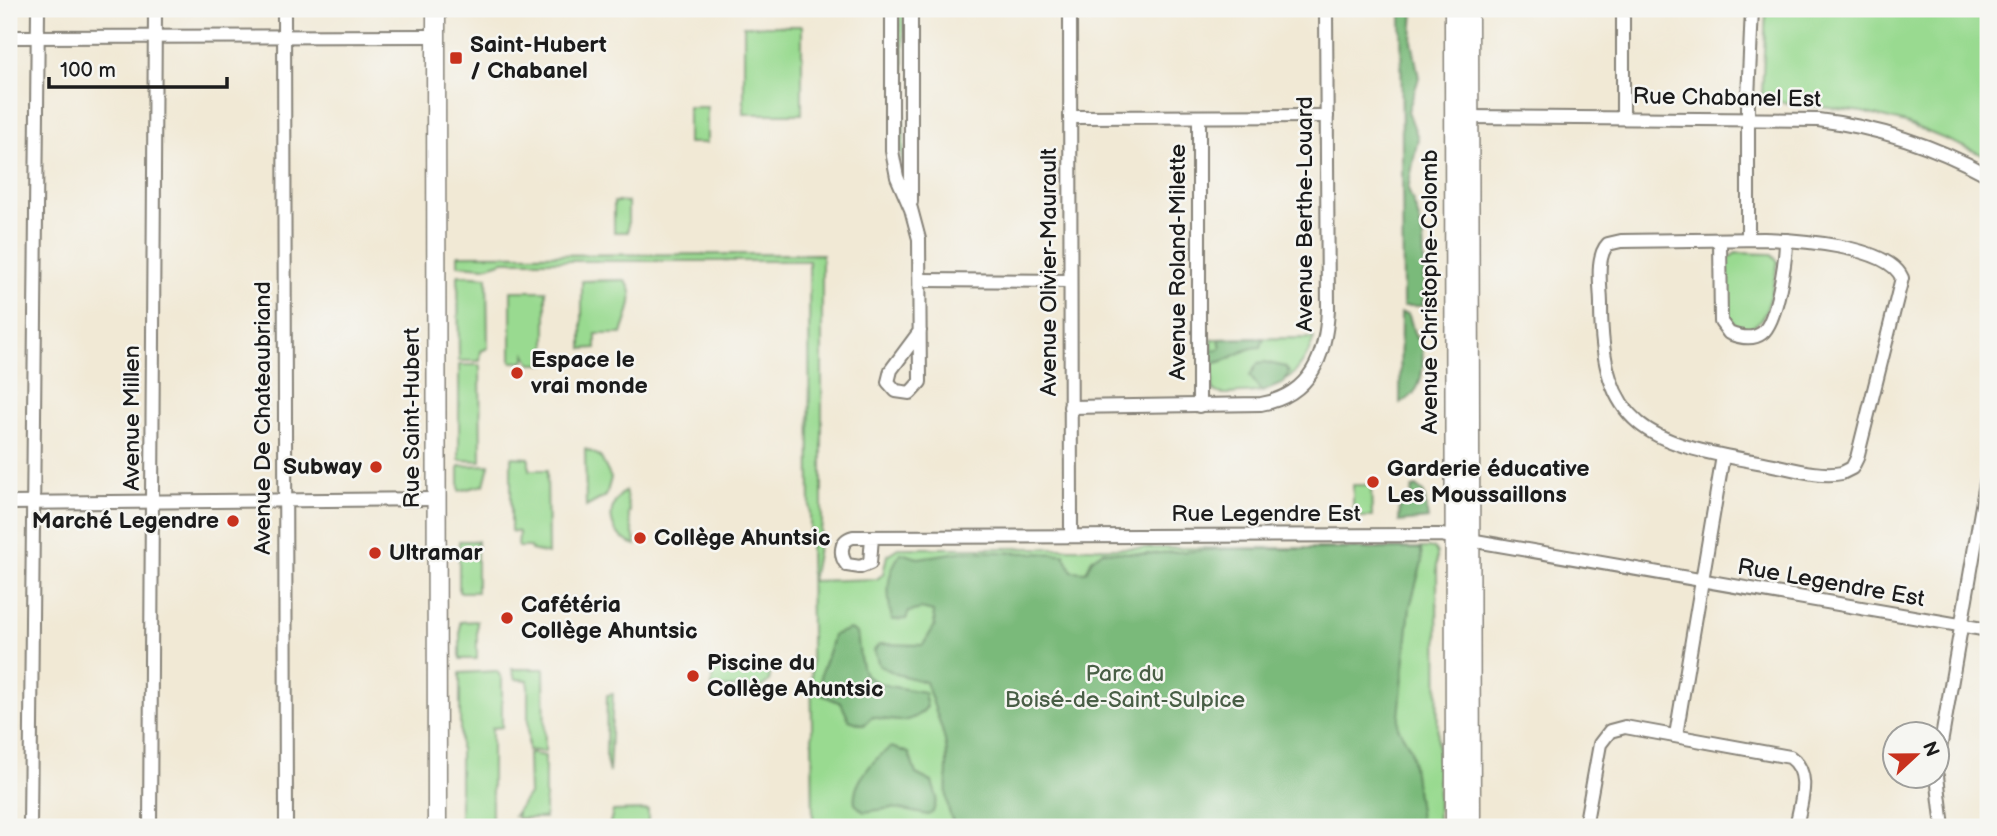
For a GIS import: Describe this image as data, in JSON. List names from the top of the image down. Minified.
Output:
{"streets":{"main road":["Avenue Christophe-Colomb","Rue Saint-Hubert"],"street":["Rue Chabanel Est","Avenue Berthe-Louard","Avenue Roland-Milette","Avenue Olivier-Maurault","Avenue Millen","Avenue De Chateaubriand","Rue Legendre Est"]},"crossings":[["Rue Chabanel Est","Avenue Christophe-Colomb"],["Avenue Berthe-Louard","Avenue Roland-Milette"],["Avenue Berthe-Louard","Avenue Olivier-Maurault"],["Avenue Olivier-Maurault","Rue Legendre Est"],["Avenue Christophe-Colomb","Rue Legendre Est"]],"parks":["Parc du Boisé-de-Saint-Sulpice"],"places":{"transit":["Saint-Hubert / Chabanel"],"other":["Espace le vrai monde","Subway","Garderie éducative Les Moussaillons","Marché Legendre","Collège Ahuntsic","Ultramar","Cafétéria Collège Ahuntsic","Piscine du Collège Ahuntsic"]},"scale_bar":"100 m","north":"right"}
